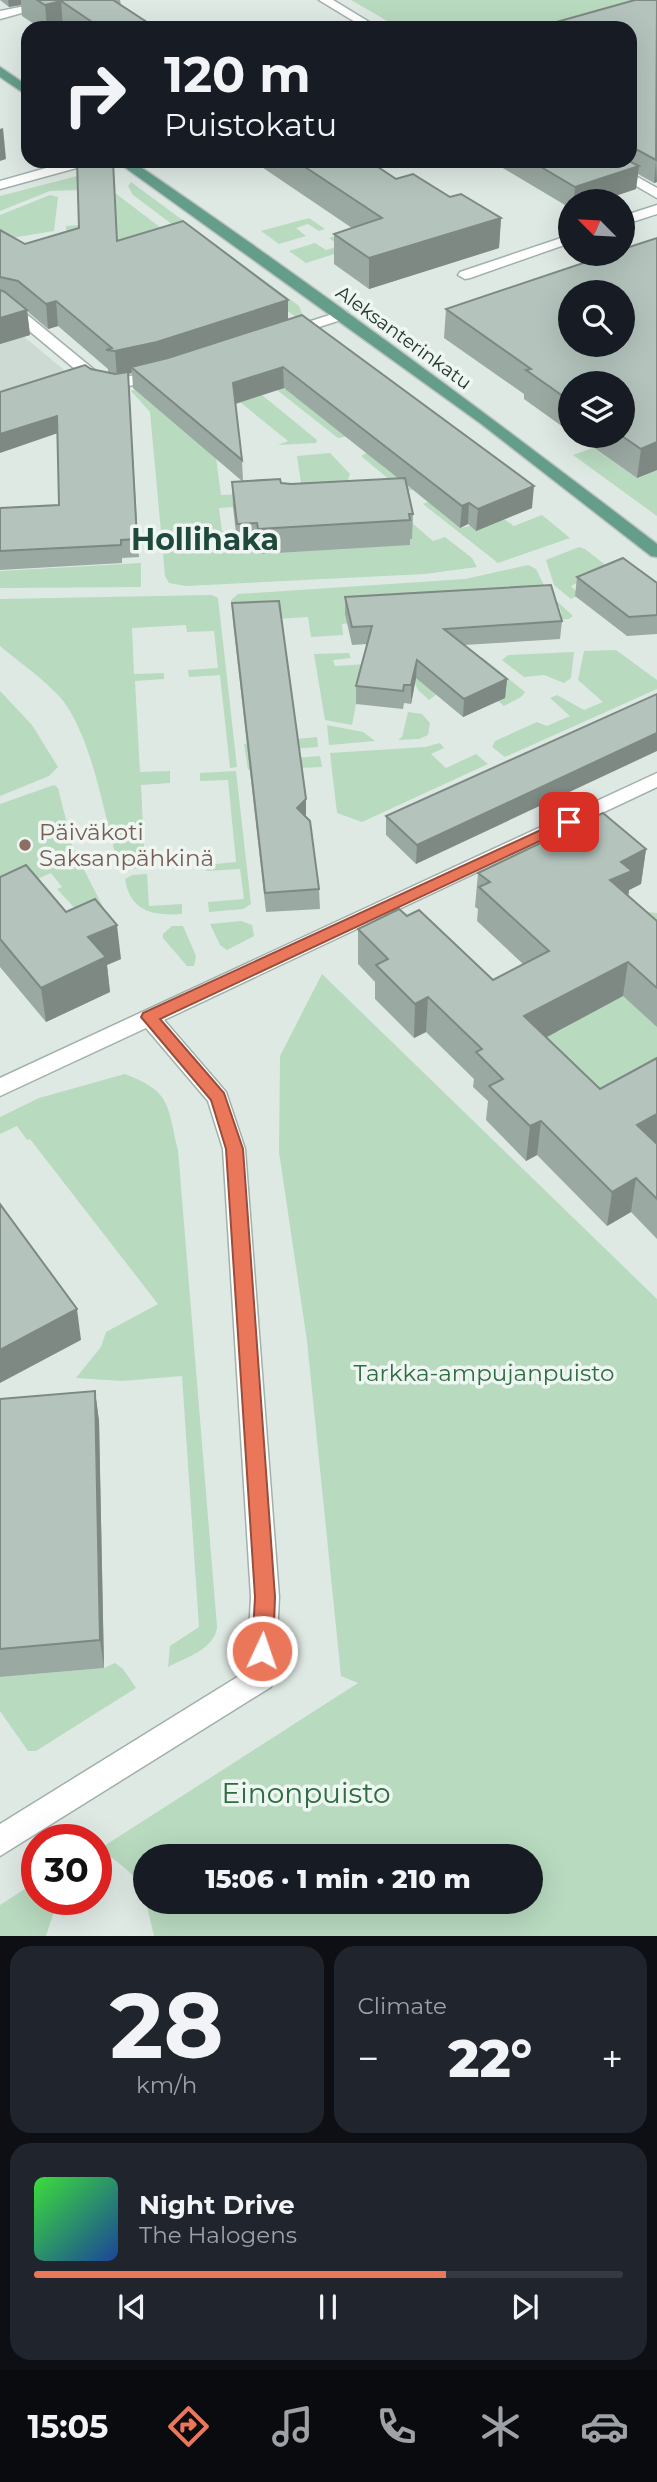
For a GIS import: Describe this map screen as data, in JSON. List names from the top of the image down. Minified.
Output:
{"streets":{"main road":["Aleksanterinkatu"]},"districts":["Hollihaka"],"parks":["Tarkka-ampujanpuisto","Einonpuisto"],"places":["Päiväkoti Saksanpähkinä"],"north":"top left","page":{"turn":["120 m","Puistokatu"],"limit":"30","trip":"15:06 · 1 min · 210 m","tile":[["28","km/h"],"Climate"],"heat":["−","22°","+"],"song":["Night Drive","The Halogens"],"tabs":"15:05"}}
